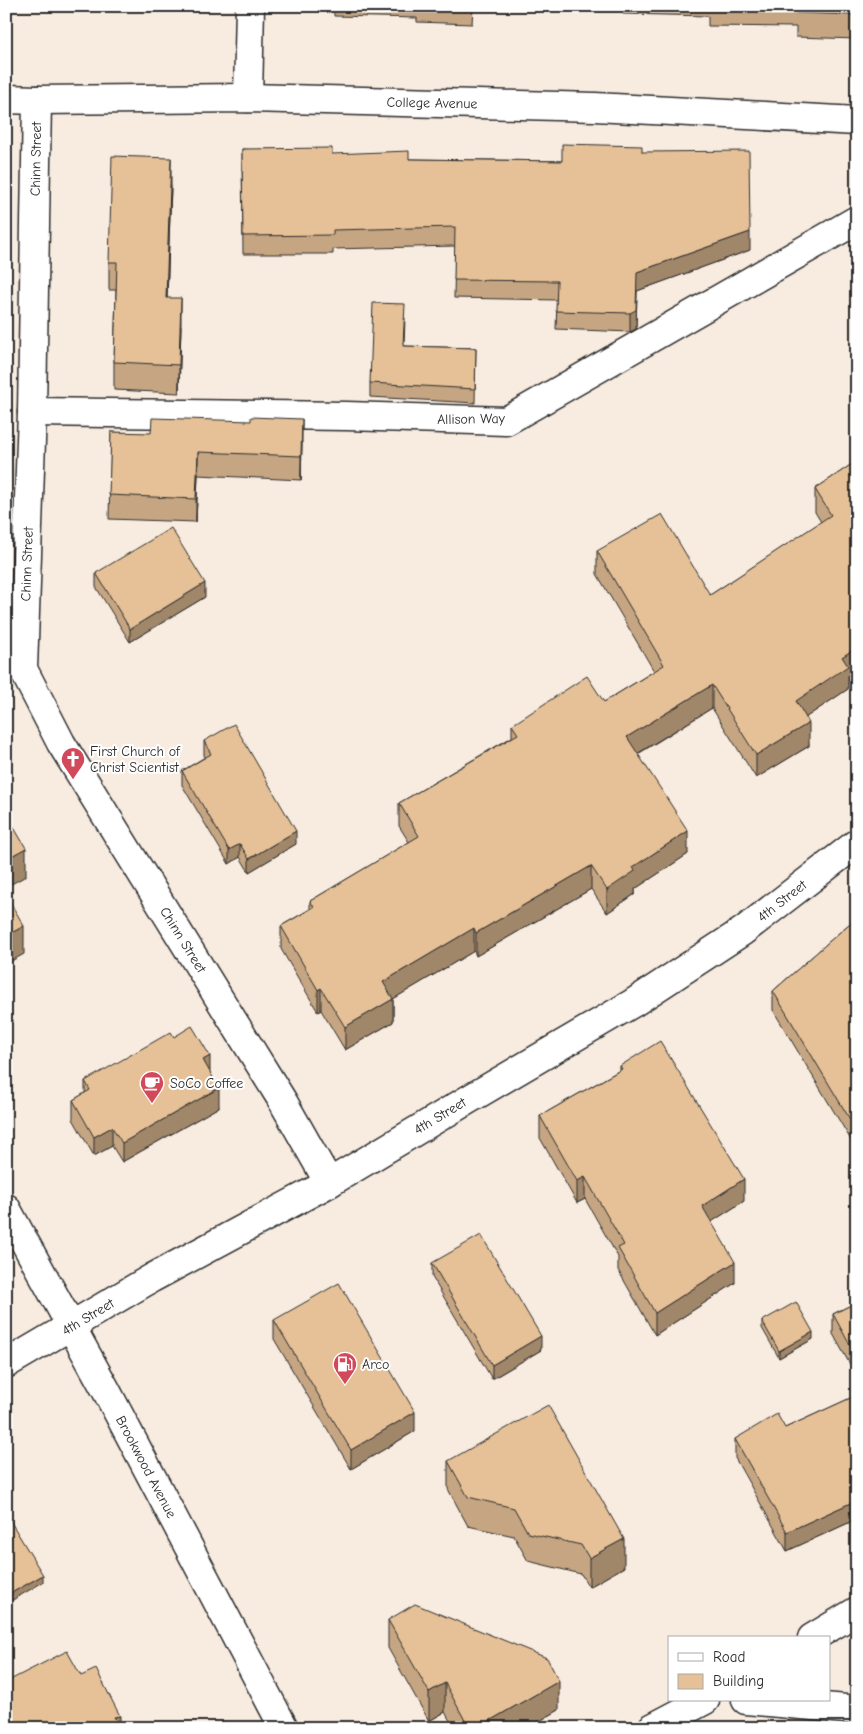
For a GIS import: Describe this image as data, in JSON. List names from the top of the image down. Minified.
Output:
{"streets":{"street":["College Avenue","Chinn Street","Allison Way","4th Street","Brookwood Avenue"]},"crossings":[["College Avenue","Chinn Street"],["Chinn Street","Allison Way"],["Chinn Street","4th Street"],["4th Street","Brookwood Avenue"]],"places":{"church":["First Church of Christ Scientist"],"cafe":["SoCo Coffee"],"fuel station":["Arco"]},"legend":["Road","Building"]}
